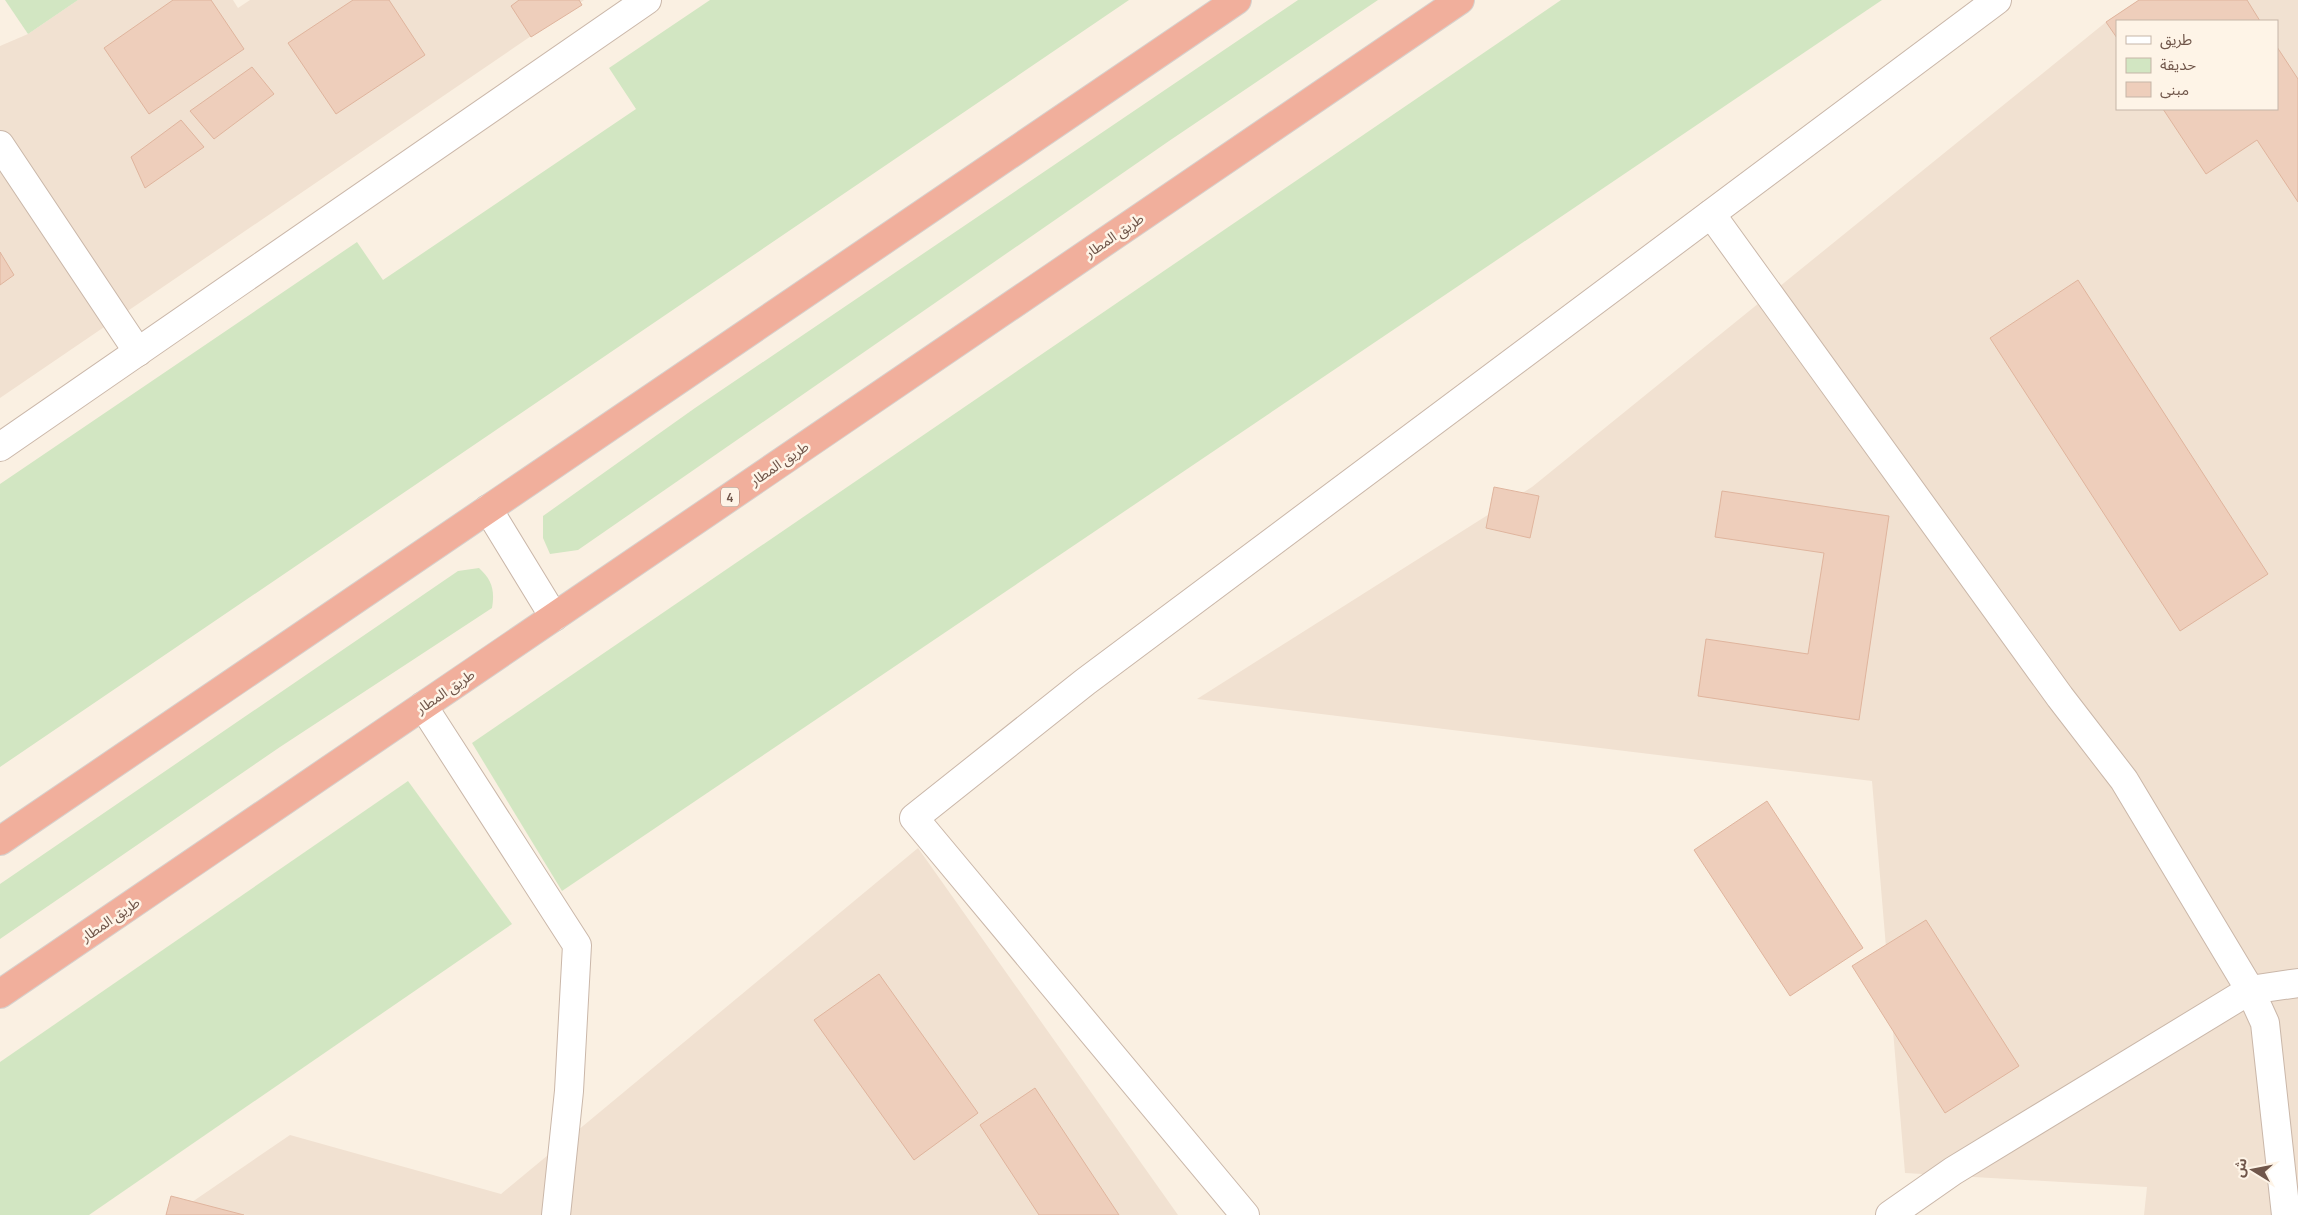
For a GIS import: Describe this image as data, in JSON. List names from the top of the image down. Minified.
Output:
{"streets":{"highway":["طريق المطار","4"]},"legend":["طريق","حديقة","مبنى"],"north":"left"}
